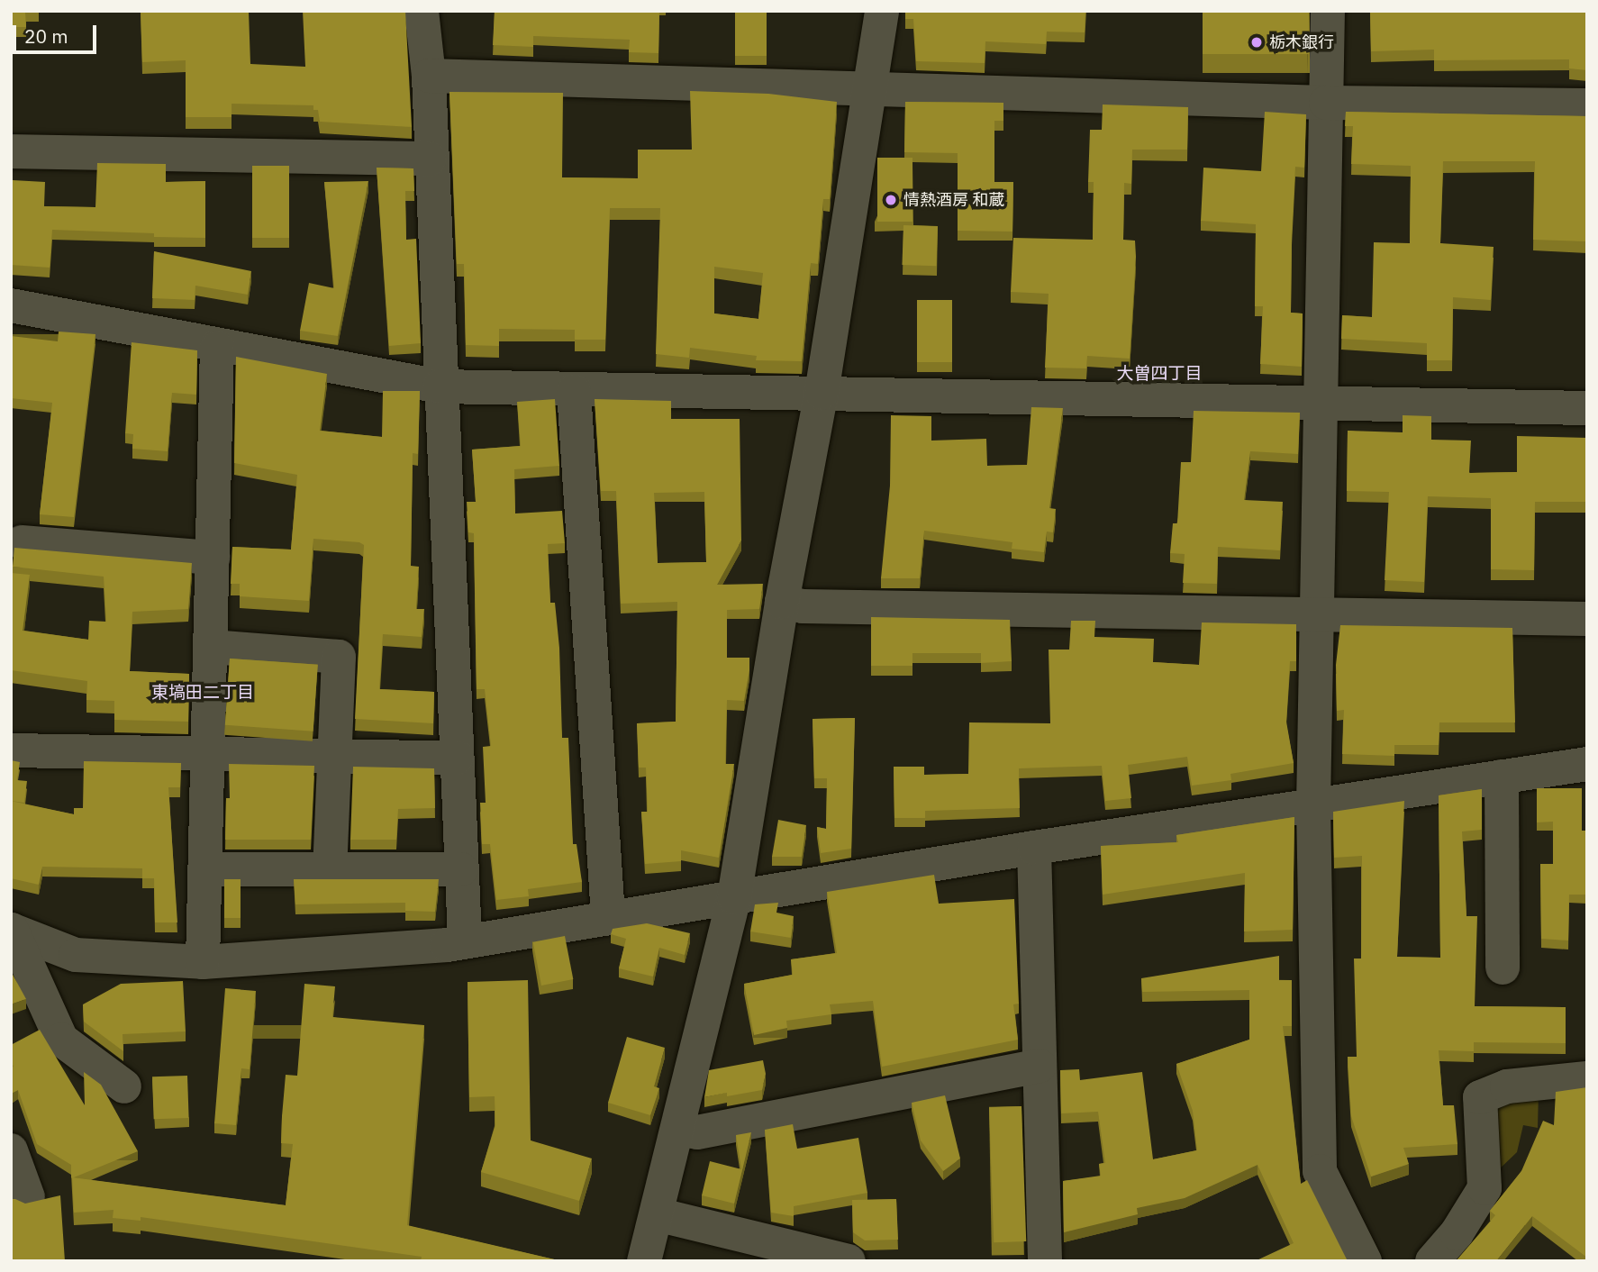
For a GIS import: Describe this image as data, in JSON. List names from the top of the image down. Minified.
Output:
{"districts":["大曽四丁目","東塙田二丁目"],"places":["栃木銀行","情熱酒房 和蔵"],"scale_bar":"20 m"}
